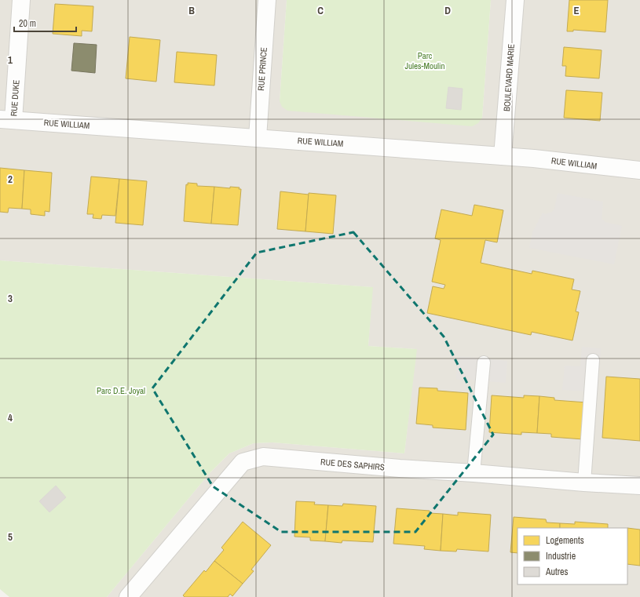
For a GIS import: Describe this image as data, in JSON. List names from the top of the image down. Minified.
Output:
{"streets":{"street":["RUE PRINCE","BOULEVARD MARIE","RUE DUKE","RUE WILLIAM","RUE DES SAPHIRS"]},"crossings":[["RUE PRINCE","RUE WILLIAM"],["BOULEVARD MARIE","RUE WILLIAM"],["RUE DUKE","RUE WILLIAM"]],"parks":["Parc Jules-Moulin","Parc D.E. Joyal"],"legend":["Logements","Industrie","Autres"],"scale_bar":"20 m","grid":{"columns":["B","C","D","E"],"rows":["1","2","3","4","5"]}}
